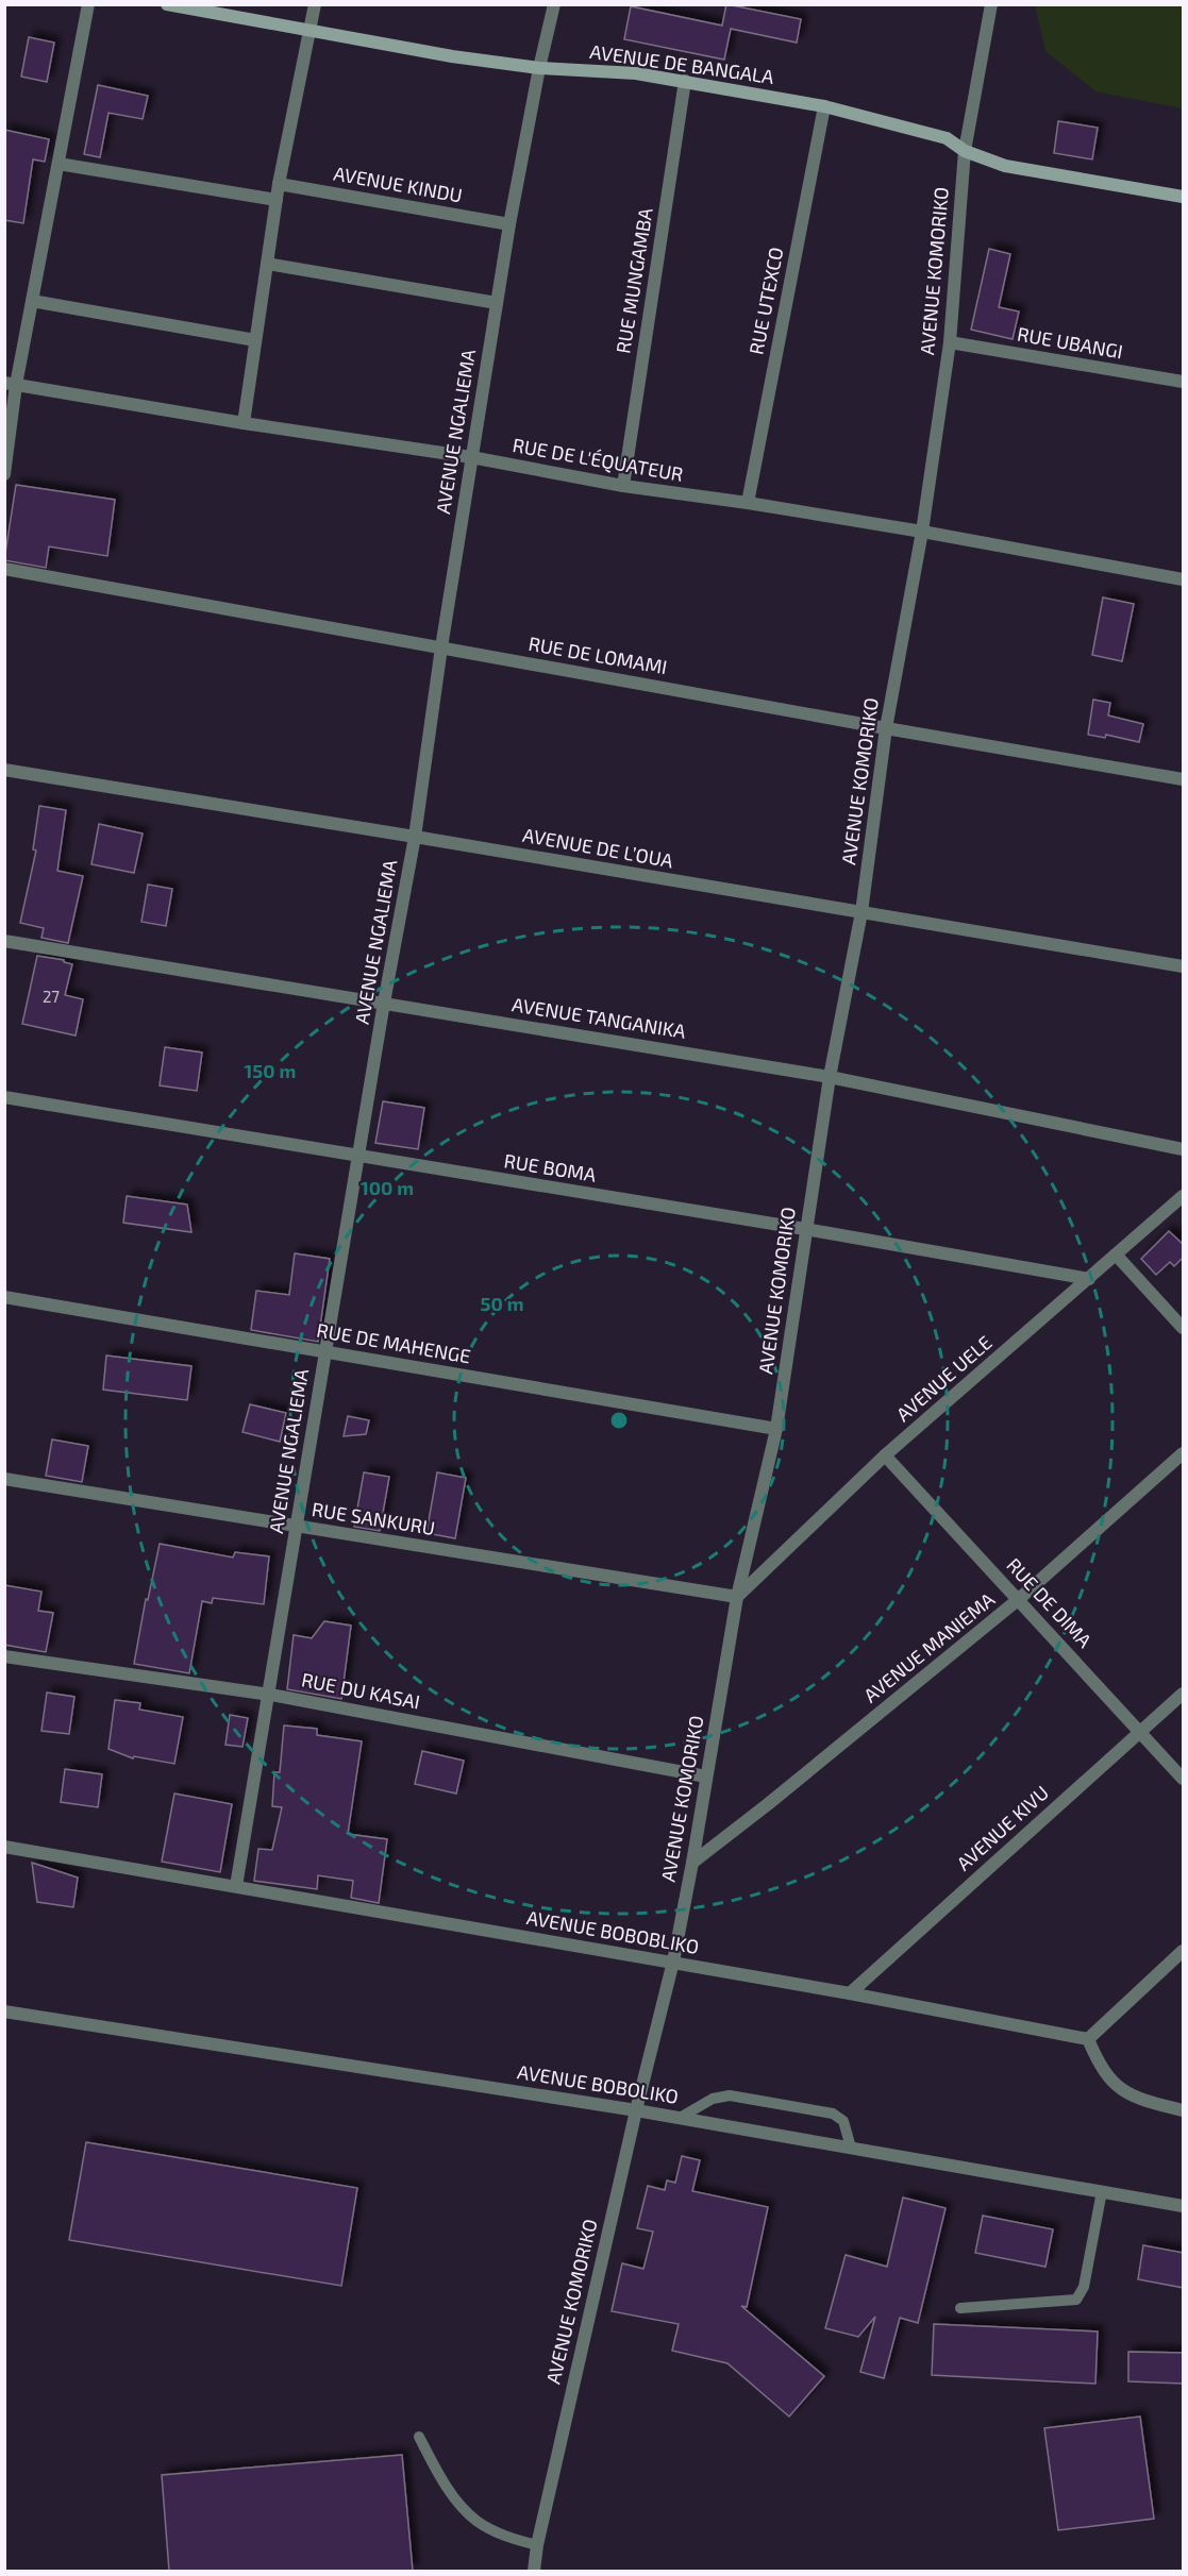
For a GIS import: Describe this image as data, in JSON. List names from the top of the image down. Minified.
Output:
{"streets":{"main road":["AVENUE DE BANGALA"],"street":["AVENUE KINDU","AVENUE KOMORIKO","RUE MUNGAMBA","RUE UTEXCO","RUE UBANGI","AVENUE NGALIEMA","RUE DE L'ÉQUATEUR","RUE DE LOMAMI","AVENUE DE L’OUA","AVENUE TANGANIKA","RUE BOMA","RUE DE MAHENGE","AVENUE UELE","RUE SANKURU","RUE DE DIMA","AVENUE MANIEMA","RUE DU KASAI","AVENUE KIVU","AVENUE BOBOBLIKO","AVENUE BOBOLIKO"]},"crossings":[["AVENUE DE BANGALA","AVENUE KOMORIKO"],["AVENUE DE BANGALA","RUE MUNGAMBA"],["AVENUE DE BANGALA","RUE UTEXCO"],["AVENUE DE BANGALA","AVENUE NGALIEMA"],["AVENUE KINDU","AVENUE NGALIEMA"],["AVENUE KOMORIKO","RUE UBANGI"],["AVENUE KOMORIKO","RUE DE L'ÉQUATEUR"],["AVENUE KOMORIKO","RUE DE LOMAMI"],["AVENUE KOMORIKO","AVENUE DE L’OUA"],["AVENUE KOMORIKO","AVENUE TANGANIKA"],["AVENUE KOMORIKO","RUE BOMA"],["AVENUE KOMORIKO","RUE DE MAHENGE"],["AVENUE KOMORIKO","AVENUE UELE"],["AVENUE KOMORIKO","RUE SANKURU"],["AVENUE KOMORIKO","AVENUE MANIEMA"],["AVENUE KOMORIKO","RUE DU KASAI"],["AVENUE KOMORIKO","AVENUE BOBOBLIKO"],["AVENUE KOMORIKO","AVENUE BOBOLIKO"],["RUE MUNGAMBA","RUE DE L'ÉQUATEUR"],["RUE UTEXCO","RUE DE L'ÉQUATEUR"],["AVENUE NGALIEMA","RUE DE L'ÉQUATEUR"],["AVENUE NGALIEMA","RUE DE LOMAMI"],["AVENUE NGALIEMA","AVENUE DE L’OUA"],["AVENUE NGALIEMA","AVENUE TANGANIKA"],["AVENUE NGALIEMA","RUE BOMA"],["AVENUE NGALIEMA","RUE DE MAHENGE"],["AVENUE NGALIEMA","RUE SANKURU"],["AVENUE NGALIEMA","RUE DU KASAI"],["AVENUE NGALIEMA","AVENUE BOBOBLIKO"],["RUE BOMA","AVENUE UELE"],["AVENUE UELE","RUE SANKURU"],["AVENUE UELE","RUE DE DIMA"],["RUE DE DIMA","AVENUE MANIEMA"],["RUE DE DIMA","AVENUE KIVU"],["AVENUE KIVU","AVENUE BOBOBLIKO"]],"house_numbers":["27"],"rings":["150 m","100 m","50 m"]}
